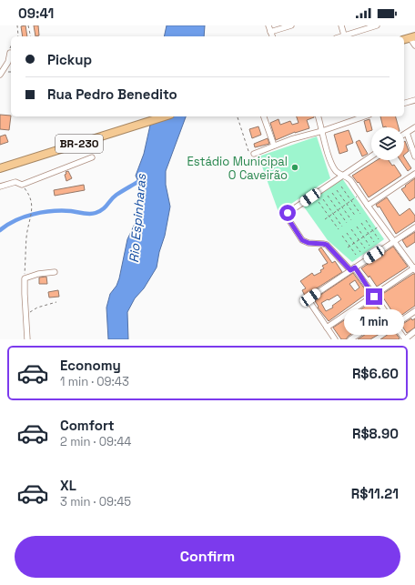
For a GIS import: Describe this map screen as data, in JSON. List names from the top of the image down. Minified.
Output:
{"streets":{"highway":["BR-230"]},"water":["Rio Espinharas"],"places":["Estádio Municipal O Caveirão"],"page":{"status":"09:41","banner":["Pickup","Rua Pedro Benedito"],"bubble":"1 min","list":[{"name":"Economy","note":"1 min · 09:43","value":"R$6.60"},{"name":"Comfort","note":"2 min · 09:44","value":"R$8.90"},{"name":"XL","note":"3 min · 09:45","value":"R$11.21"}],"buttons":"Confirm"}}
